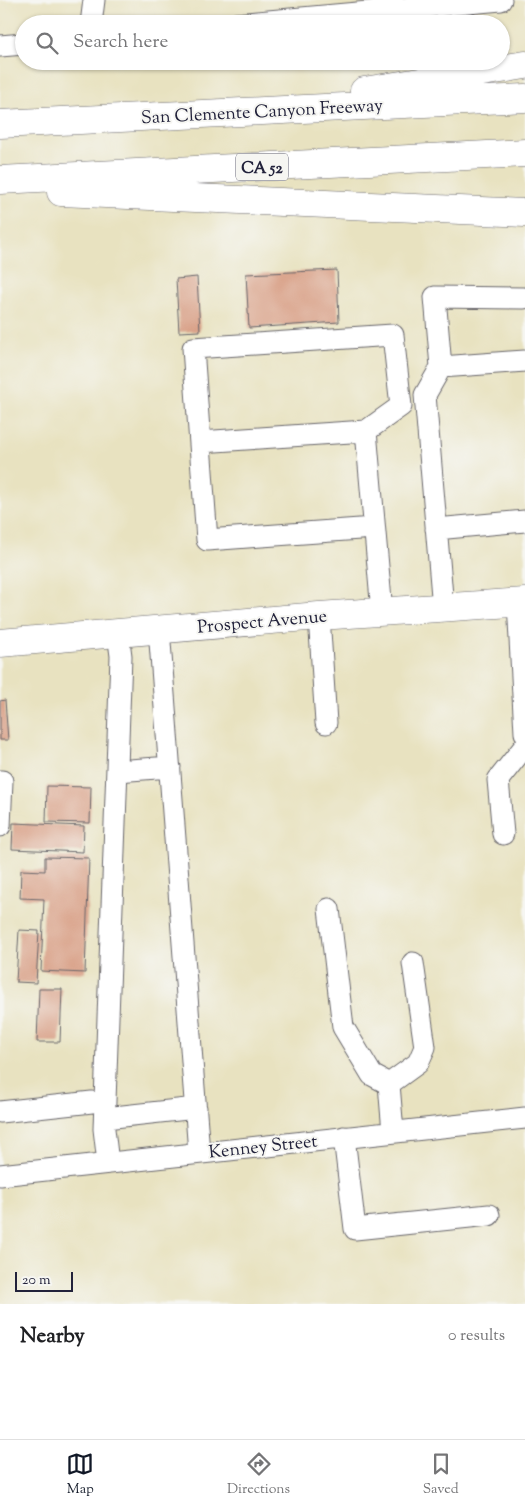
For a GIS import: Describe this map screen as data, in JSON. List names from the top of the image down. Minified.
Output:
{"streets":{"main road":["San Clemente Canyon Freeway","CA 52","Prospect Avenue"],"street":["Kenney Street"]},"scale_bar":"20 m","page":{"search":"Search here","scale":"20 m","heading":["Nearby","0 results"],"nav":["Map","Directions","Saved"]}}
